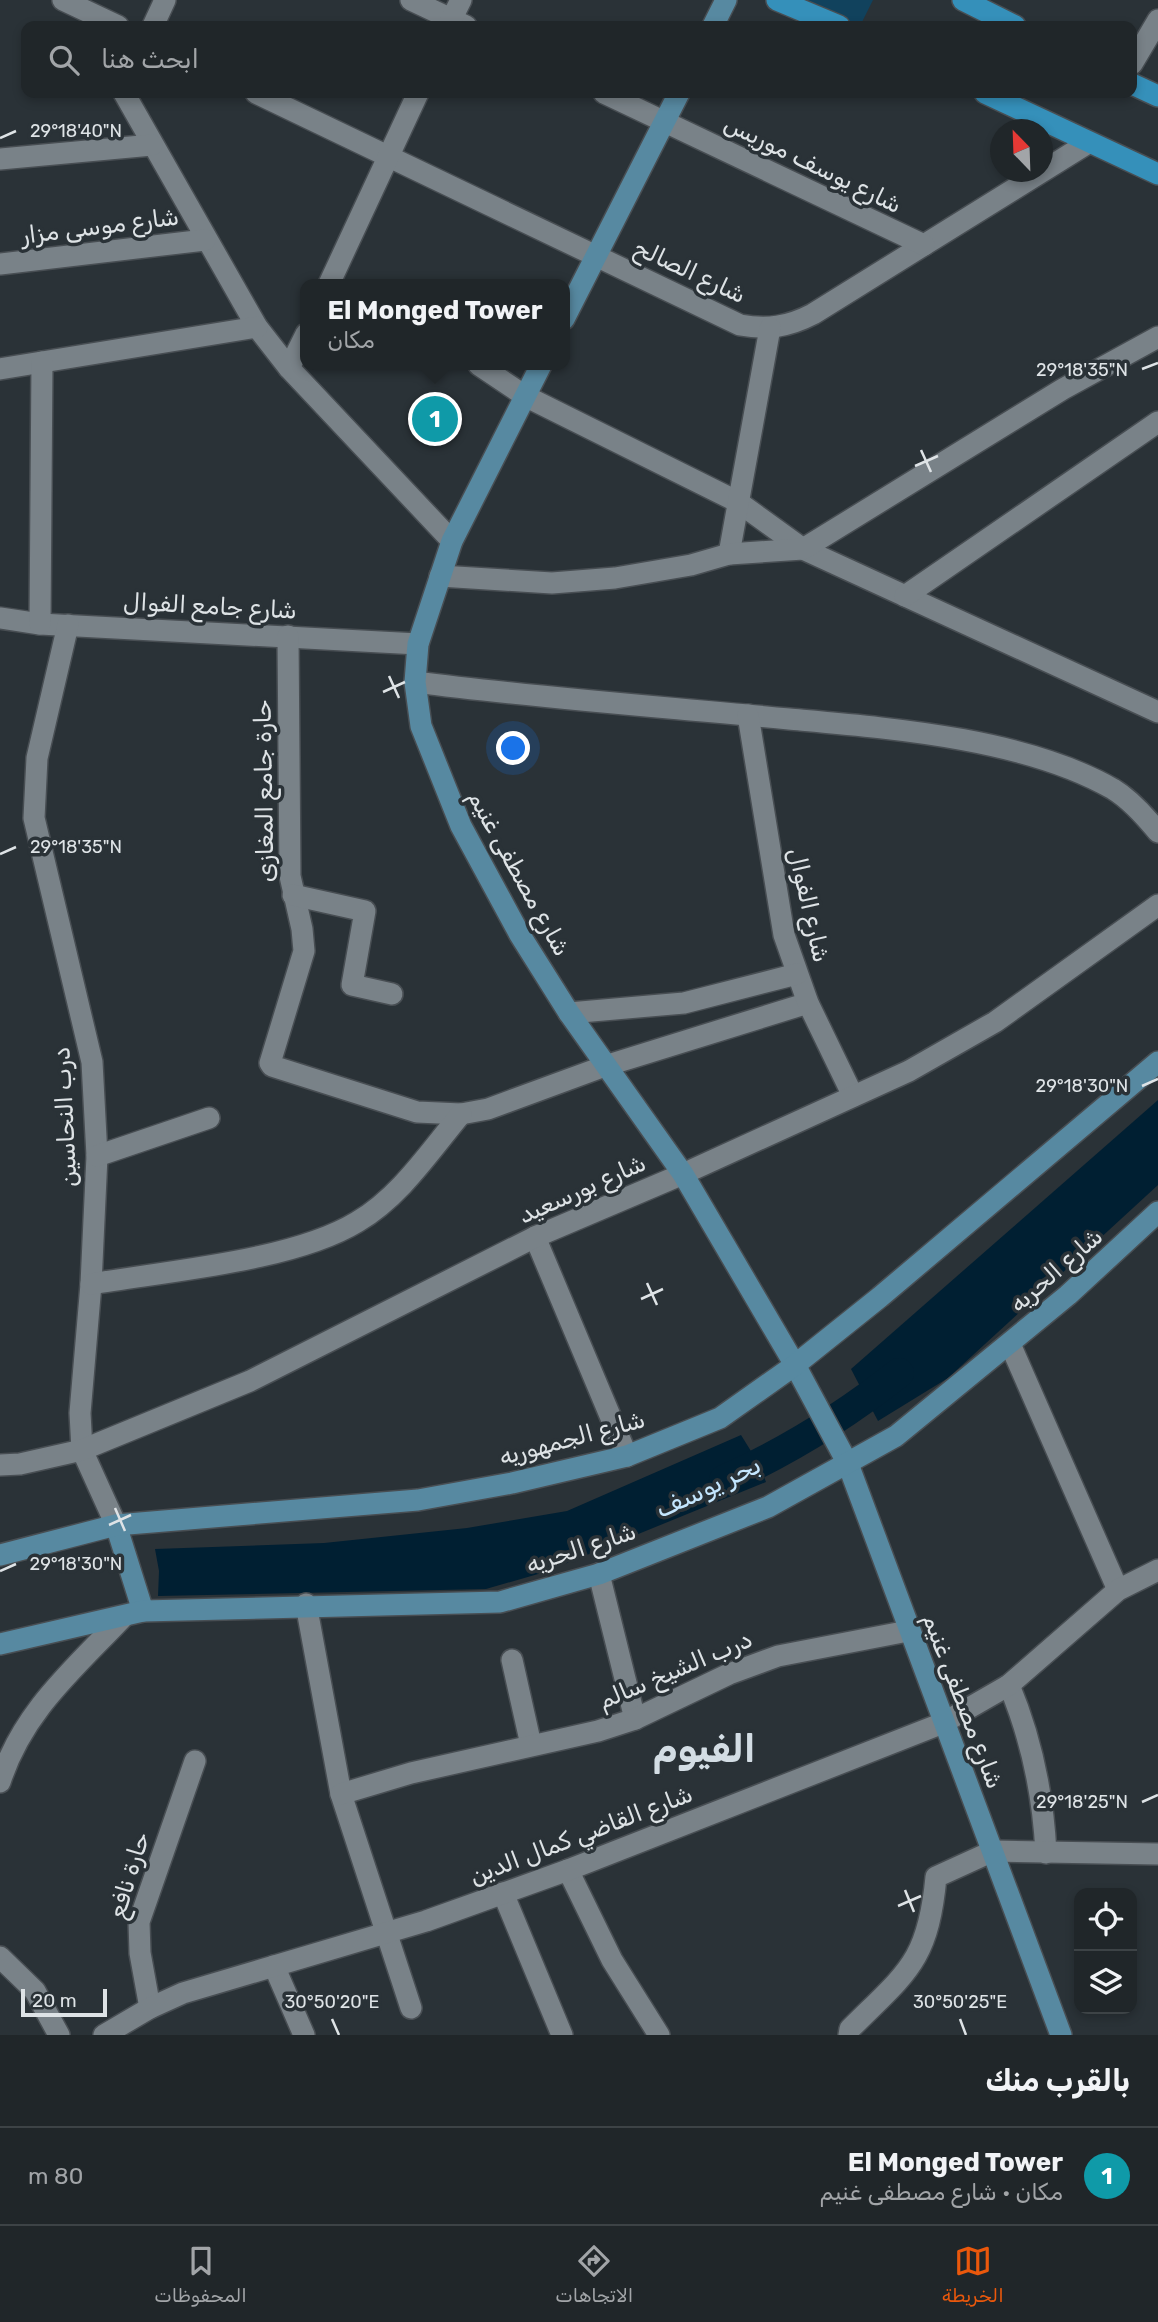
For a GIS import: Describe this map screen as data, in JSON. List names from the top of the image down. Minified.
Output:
{"streets":{"street":["شارع يوسف موريس","شارع موسى مزار","شارع الصالح","شارع جامع الفوال","حارة جامع المغازى","شارع مصطفى غنيم","شارع الفوال","درب النحاسين","شارع بورسعيد","شارع الحريه","شارع الجمهوريه","درب الشيخ سالم","شارع القاضي كمال الدين","حارة نافع"]},"crossings":[["شارع يوسف موريس","شارع الصالح"],["شارع جامع الفوال","حارة جامع المغازى"],["شارع جامع الفوال","شارع مصطفى غنيم"],["شارع جامع الفوال","درب النحاسين"],["شارع مصطفى غنيم","شارع بورسعيد"],["شارع مصطفى غنيم","شارع الحريه"],["شارع مصطفى غنيم","شارع الجمهوريه"],["شارع مصطفى غنيم","درب الشيخ سالم"],["شارع مصطفى غنيم","شارع القاضي كمال الدين"],["شارع الفوال","شارع بورسعيد"],["درب النحاسين","شارع بورسعيد"],["درب النحاسين","شارع الجمهوريه"],["شارع القاضي كمال الدين","حارة نافع"]],"districts":["الفيوم"],"water":["بحر يوسف"],"scale_bar":"20 m","north":"top left","page":{"search":"ابحث هنا","popup":["El Monged Tower","مكان"],"pins":"1","scale":"20 m","heading":"بالقرب منك","list":[{"mark":"1","name":"El Monged Tower","note":"مكان · شارع مصطفى غنيم","value":"80 m"}],"nav":["الخريطة","الاتجاهات","المحفوظات"]},"coordinates":["29°18'40\"N","29°18'35\"N","29°18'30\"N","29°18'25\"N","30°50'20\"E","30°50'25\"E"]}
